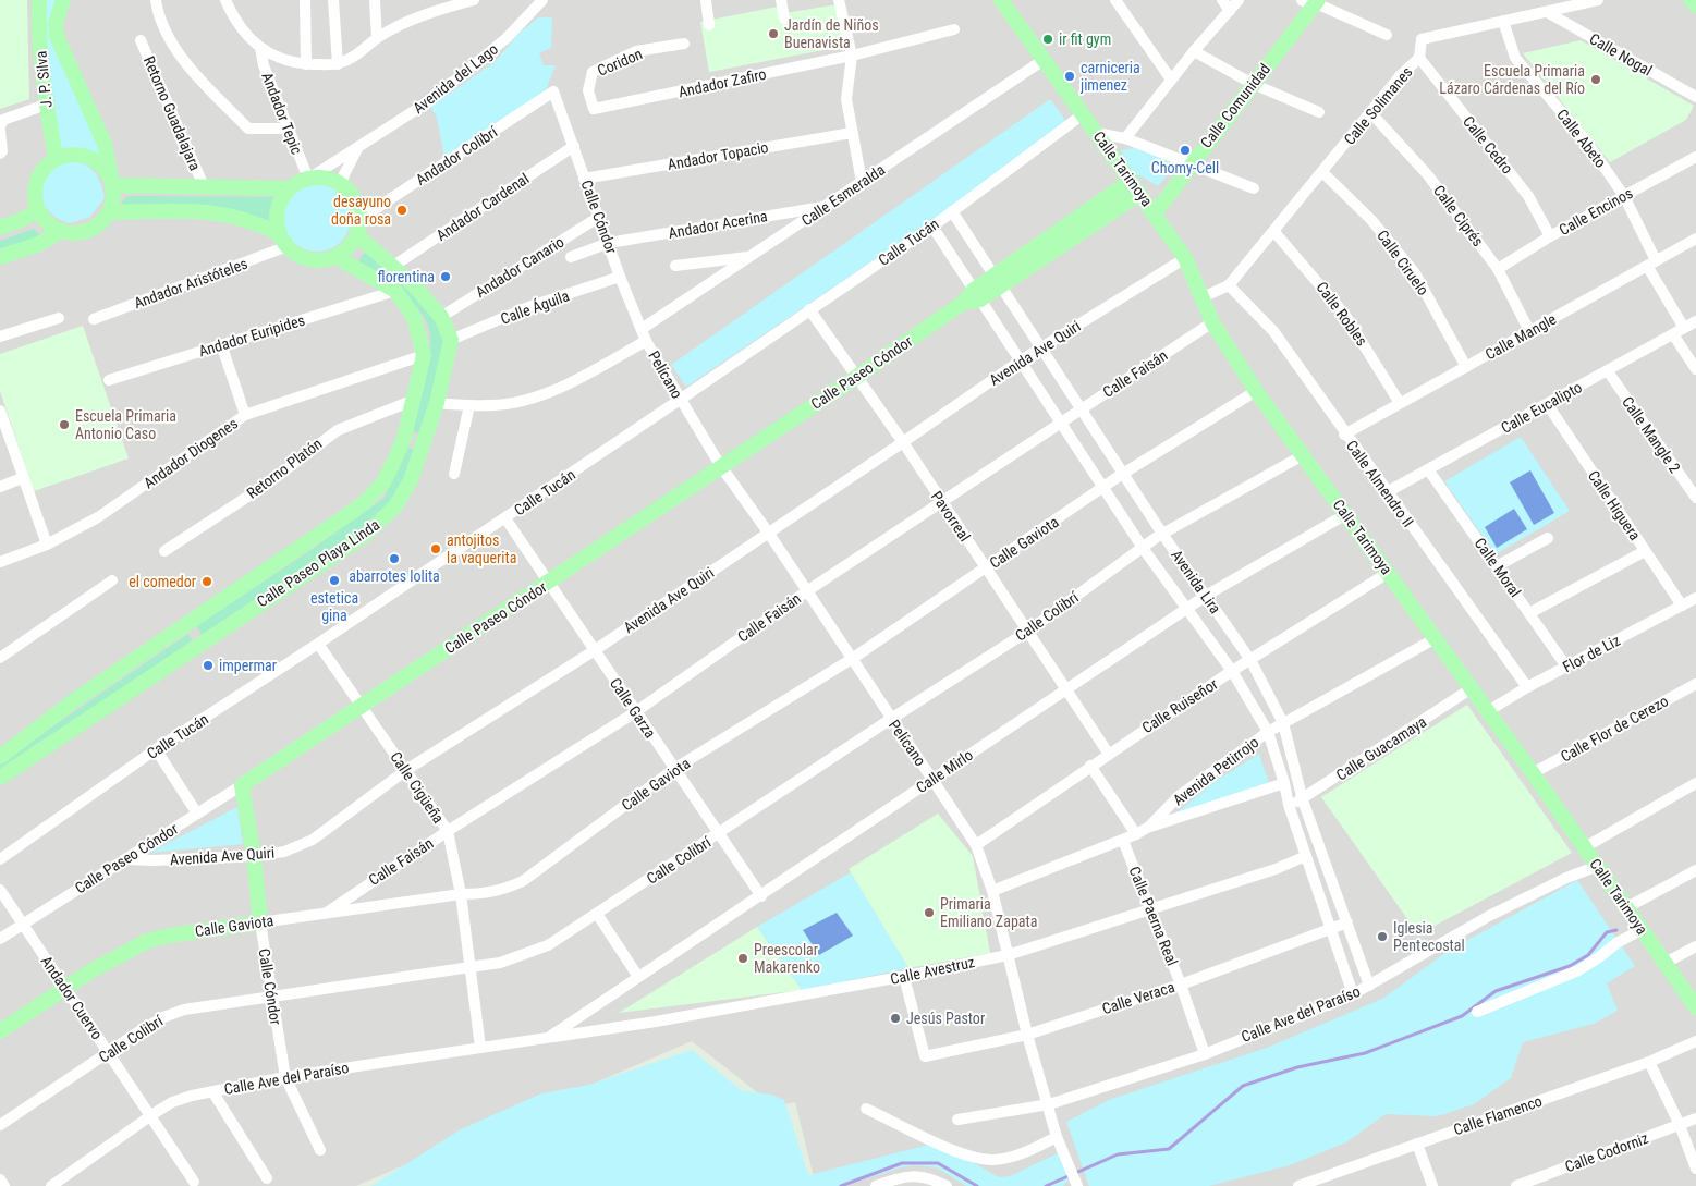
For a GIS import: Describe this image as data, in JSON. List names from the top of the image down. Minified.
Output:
{"streets":{"street":["Calle Nogal","Coridon","Avenida del Lago","J. P. Silva","Andador Zafiro","Calle Comunidad","Calle Solimanes","Retorno Guadalajara","Andador Tepic","Calle Abeto","Calle Cedro","Andador Colibrí","Andador Topacio","Calle Tarimoya","Calle Esmeralda","Andador Cardenal","Calle Encinos","Calle Ciprés","Calle Cóndor","Andador Acerina","Calle Tucán","Calle Ciruelo","Andador Canario","Andador Aristóteles","Calle Águila","Calle Robles","Andador Euripides","Calle Mangle","Avenida Ave Quiri","Calle Paseo Cóndor","Calle Faisán","Pelícano","Calle Eucalipto","Calle Mangle 2","Andador Diogenes","Retorno Platón","Calle Almendro II","Calle Higuera","Pavorreal","Calle Gaviota","Calle Paseo Playa Linda","Calle Moral","Avenida Lira","Calle Colibrí","Flor de Liz","Calle Ruiseñor","Calle Garza","Calle Flor de Cerezo","Calle Guacamaya","Calle Mirlo","Avenida Petirrojo","Calle Cigüeña","Calle Paerna Real","Calle Avestruz","Andador Cuervo","Calle Veraca","Calle Ave del Paraíso","Calle Flamenco","Calle Codorniz"]},"crossings":[["Calle Nogal","Calle Solimanes"],["Coridon","Andador Zafiro"],["Avenida del Lago","Andador Tepic"],["Avenida del Lago","Andador Colibrí"],["Avenida del Lago","Andador Aristóteles"],["Avenida del Lago","Calle Paseo Playa Linda"],["Calle Comunidad","Calle Tarimoya"],["Calle Solimanes","Calle Abeto"],["Calle Solimanes","Calle Cedro"],["Calle Solimanes","Calle Tarimoya"],["Calle Solimanes","Calle Ciprés"],["Calle Solimanes","Calle Ciruelo"],["Calle Solimanes","Calle Robles"],["Calle Solimanes","Calle Almendro II"],["Andador Tepic","Andador Colibrí"],["Andador Tepic","Andador Aristóteles"],["Andador Tepic","Calle Paseo Playa Linda"],["Calle Abeto","Calle Encinos"],["Calle Abeto","Calle Mangle"],["Calle Abeto","Calle Eucalipto"],["Calle Cedro","Calle Encinos"],["Andador Colibrí","Calle Cóndor"],["Andador Colibrí","Andador Aristóteles"],["Andador Colibrí","Calle Paseo Playa Linda"],["Andador Topacio","Calle Cóndor"],["Calle Tarimoya","Calle Esmeralda"],["Calle Tarimoya","Calle Tucán"],["Calle Tarimoya","Avenida Ave Quiri"],["Calle Tarimoya","Calle Paseo Cóndor"],["Calle Tarimoya","Calle Faisán"],["Calle Tarimoya","Calle Gaviota"],["Calle Tarimoya","Calle Colibrí"],["Calle Tarimoya","Flor de Liz"],["Calle Tarimoya","Calle Ruiseñor"],["Calle Tarimoya","Calle Flor de Cerezo"],["Calle Tarimoya","Calle Guacamaya"],["Calle Tarimoya","Calle Mirlo"],["Calle Tarimoya","Avenida Petirrojo"],["Calle Tarimoya","Calle Ave del Paraíso"],["Calle Esmeralda","Calle Cóndor"],["Calle Esmeralda","Andador Acerina"],["Andador Cardenal","Calle Cóndor"],["Calle Encinos","Calle Ciprés"],["Calle Ciprés","Calle Mangle"],["Calle Cóndor","Andador Acerina"],["Calle Cóndor","Andador Canario"],["Calle Cóndor","Calle Águila"],["Calle Cóndor","Avenida Ave Quiri"],["Calle Cóndor","Calle Paseo Cóndor"],["Calle Cóndor","Pelícano"],["Calle Cóndor","Calle Gaviota"],["Calle Cóndor","Calle Colibrí"],["Calle Cóndor","Calle Ave del Paraíso"],["Calle Tucán","Pelícano"],["Calle Tucán","Pavorreal"],["Calle Tucán","Avenida Lira"],["Calle Tucán","Calle Garza"],["Calle Tucán","Calle Cigüeña"],["Calle Ciruelo","Calle Mangle"],["Andador Aristóteles","Calle Paseo Playa Linda"],["Calle Águila","Calle Paseo Playa Linda"],["Calle Robles","Calle Mangle"],["Andador Euripides","Calle Paseo Playa Linda"],["Calle Mangle","Calle Almendro II"],["Avenida Ave Quiri","Calle Paseo Cóndor"],["Avenida Ave Quiri","Pelícano"],["Avenida Ave Quiri","Pavorreal"],["Avenida Ave Quiri","Avenida Lira"],["Avenida Ave Quiri","Calle Garza"],["Avenida Ave Quiri","Calle Cigüeña"],["Calle Paseo Cóndor","Pelícano"],["Calle Paseo Cóndor","Pavorreal"],["Calle Paseo Cóndor","Avenida Lira"],["Calle Paseo Cóndor","Calle Garza"],["Calle Paseo Cóndor","Calle Cigüeña"],["Calle Paseo Cóndor","Andador Cuervo"],["Calle Faisán","Pelícano"],["Calle Faisán","Pavorreal"],["Calle Faisán","Calle Gaviota"],["Calle Faisán","Avenida Lira"],["Calle Faisán","Calle Garza"],["Calle Faisán","Calle Cigüeña"],["Pelícano","Calle Gaviota"],["Pelícano","Calle Colibrí"],["Pelícano","Calle Ruiseñor"],["Pelícano","Calle Mirlo"],["Pelícano","Avenida Petirrojo"],["Pelícano","Calle Avestruz"],["Pelícano","Calle Veraca"],["Pelícano","Calle Ave del Paraíso"],["Calle Eucalipto","Calle Mangle 2"],["Calle Eucalipto","Calle Almendro II"],["Calle Eucalipto","Calle Higuera"],["Calle Eucalipto","Calle Moral"],["Andador Diogenes","Calle Paseo Playa Linda"],["Retorno Platón","Calle Paseo Playa Linda"],["Calle Almendro II","Flor de Liz"],["Calle Higuera","Flor de Liz"],["Pavorreal","Calle Gaviota"],["Pavorreal","Calle Colibrí"],["Pavorreal","Calle Ruiseñor"],["Pavorreal","Calle Mirlo"],["Calle Gaviota","Avenida Lira"],["Calle Gaviota","Calle Garza"],["Calle Gaviota","Calle Cigüeña"],["Calle Gaviota","Andador Cuervo"],["Calle Moral","Flor de Liz"],["Avenida Lira","Calle Colibrí"],["Avenida Lira","Calle Ruiseñor"],["Avenida Lira","Calle Guacamaya"],["Avenida Lira","Calle Mirlo"],["Avenida Lira","Avenida Petirrojo"],["Avenida Lira","Calle Avestruz"],["Avenida Lira","Calle Veraca"],["Avenida Lira","Calle Ave del Paraíso"],["Calle Colibrí","Calle Garza"],["Calle Colibrí","Calle Cigüeña"],["Calle Colibrí","Andador Cuervo"],["Calle Garza","Calle Mirlo"],["Calle Mirlo","Calle Avestruz"],["Calle Mirlo","Calle Ave del Paraíso"],["Avenida Petirrojo","Calle Paerna Real"],["Calle Cigüeña","Calle Ave del Paraíso"],["Calle Paerna Real","Calle Avestruz"],["Calle Paerna Real","Calle Veraca"],["Calle Paerna Real","Calle Ave del Paraíso"],["Calle Avestruz","Calle Veraca"],["Calle Avestruz","Calle Ave del Paraíso"],["Andador Cuervo","Calle Ave del Paraíso"]],"places":["Jardín de Niños Buenavista","ir fit gym","carniceria jimenez","Escuela Primaria Lázaro Cárdenas del Río","Chomy-Cell","desayuno doña rosa","florentina","Escuela Primaria Antonio Caso","antojitos la vaquerita","abarrotes lolita","estetica gina","el comedor","impermar","Primaria Emiliano Zapata","Iglesia Pentecostal","Preescolar Makarenko","Jesús Pastor"]}
